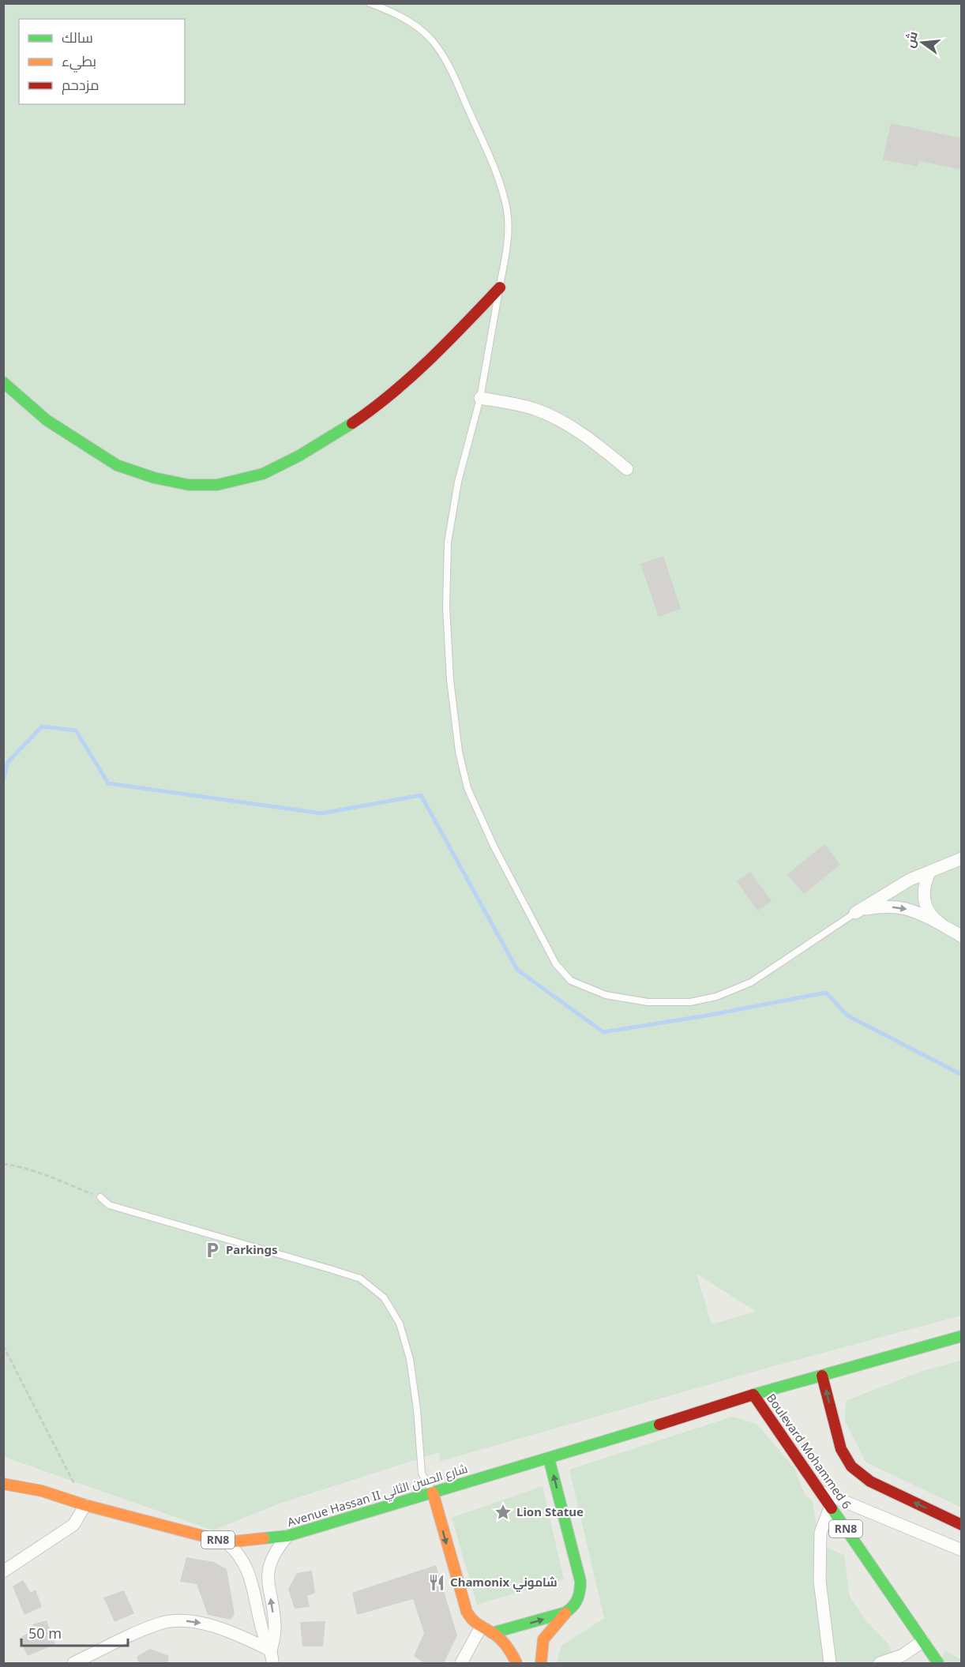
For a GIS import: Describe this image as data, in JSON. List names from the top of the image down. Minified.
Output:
{"streets":{"main road":["Boulevard Mohammed 6","Avenue Hassan II شارع الحسن الثاني","RN8"]},"crossings":[["Boulevard Mohammed 6","Avenue Hassan II شارع الحسن الثاني"]],"places":{"parking":["Parkings"],"place":["Lion Statue"],"restaurant":["Chamonix شاموني"]},"legend":["سالك","بطيء","مزدحم"],"scale_bar":"50 m","north":"left"}
